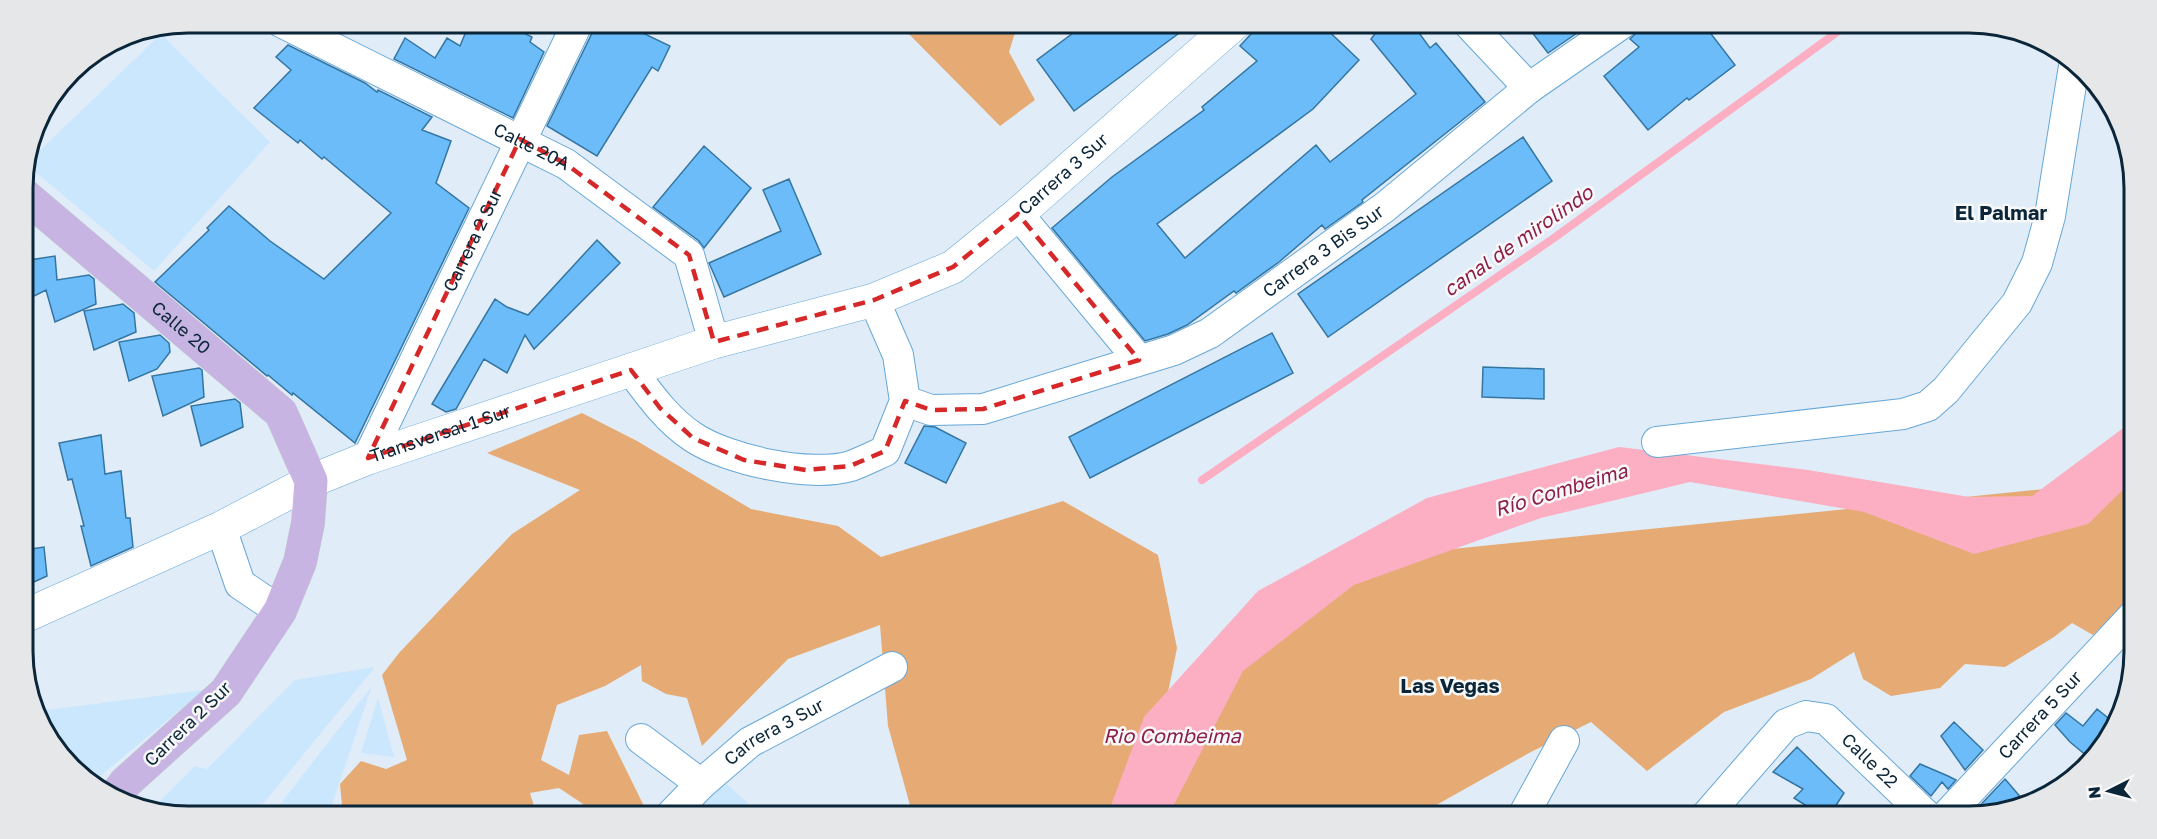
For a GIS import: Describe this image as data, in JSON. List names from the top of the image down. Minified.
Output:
{"streets":{"main road":["Carrera 2 Sur","Calle 20"],"street":["Calle 20A","Carrera 3 Sur","Carrera 3 Bis Sur","Transversal 1 Sur","Carrera 5 Sur","Calle 22"]},"crossings":[["Calle 20A","Carrera 2 Sur"],["Calle 20A","Transversal 1 Sur"],["Carrera 3 Sur","Transversal 1 Sur"],["Carrera 2 Sur","Calle 20"],["Carrera 2 Sur","Transversal 1 Sur"],["Calle 20","Transversal 1 Sur"]],"districts":["El Palmar","Las Vegas"],"water":["canal de mirolindo","Río Combeima","Rio Combeima"],"north":"left"}
